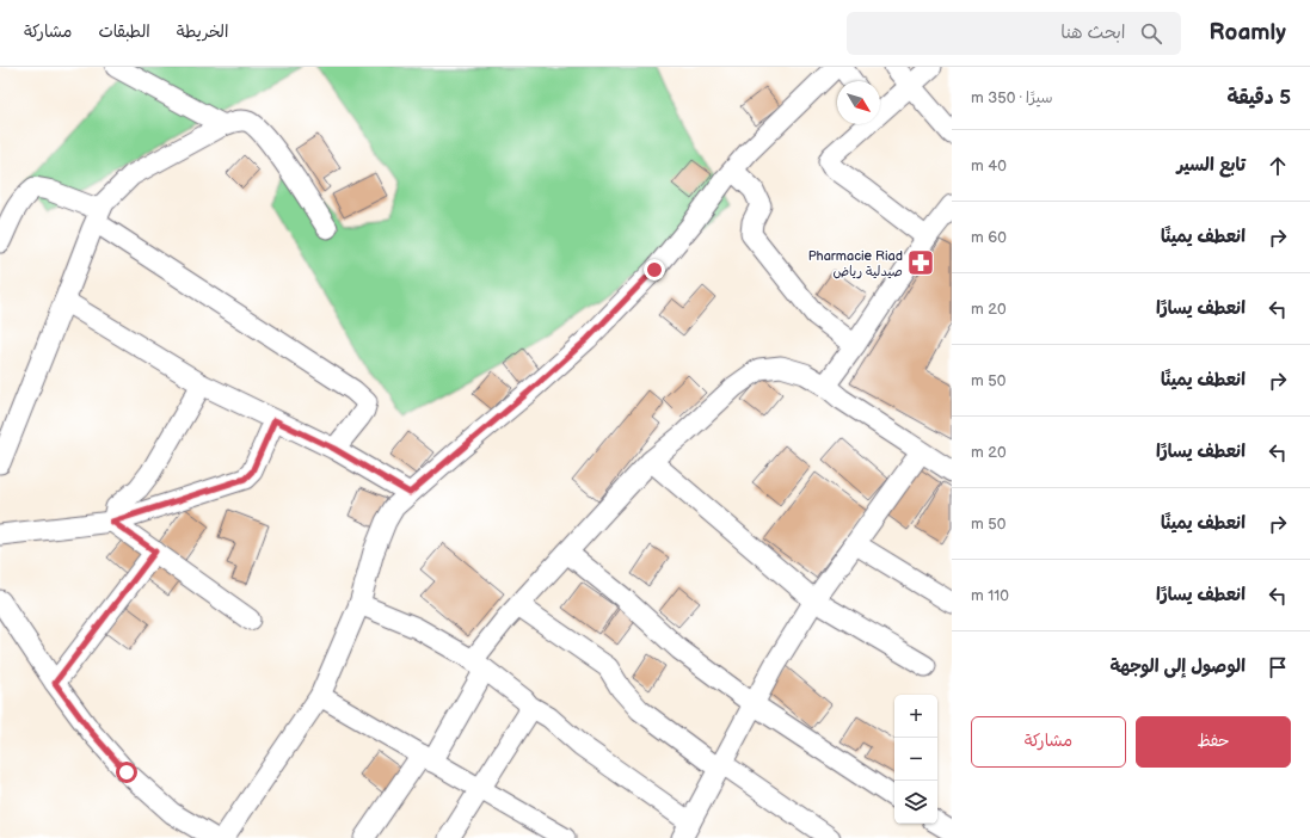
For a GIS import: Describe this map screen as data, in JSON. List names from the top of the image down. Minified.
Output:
{"places":{"pharmacy":["Pharmacie Riad صيدلية رياض"]},"north":"bottom right","page":{"header":"Roamly","search":"ابحث هنا","nav":["الخريطة","الطبقات","مشاركة"],"heading":["5 دقيقة","سيرًا · 350 m"],"list":[["تابع السير","40 m"],["انعطف يمينًا","60 m"],["انعطف يسارًا","20 m"],["انعطف يمينًا","50 m"],["انعطف يسارًا","20 m"],["انعطف يمينًا","50 m"],["انعطف يسارًا","110 m"],"الوصول إلى الوجهة"],"map_buttons":["+","−"],"buttons":["حفظ","مشاركة"]}}
